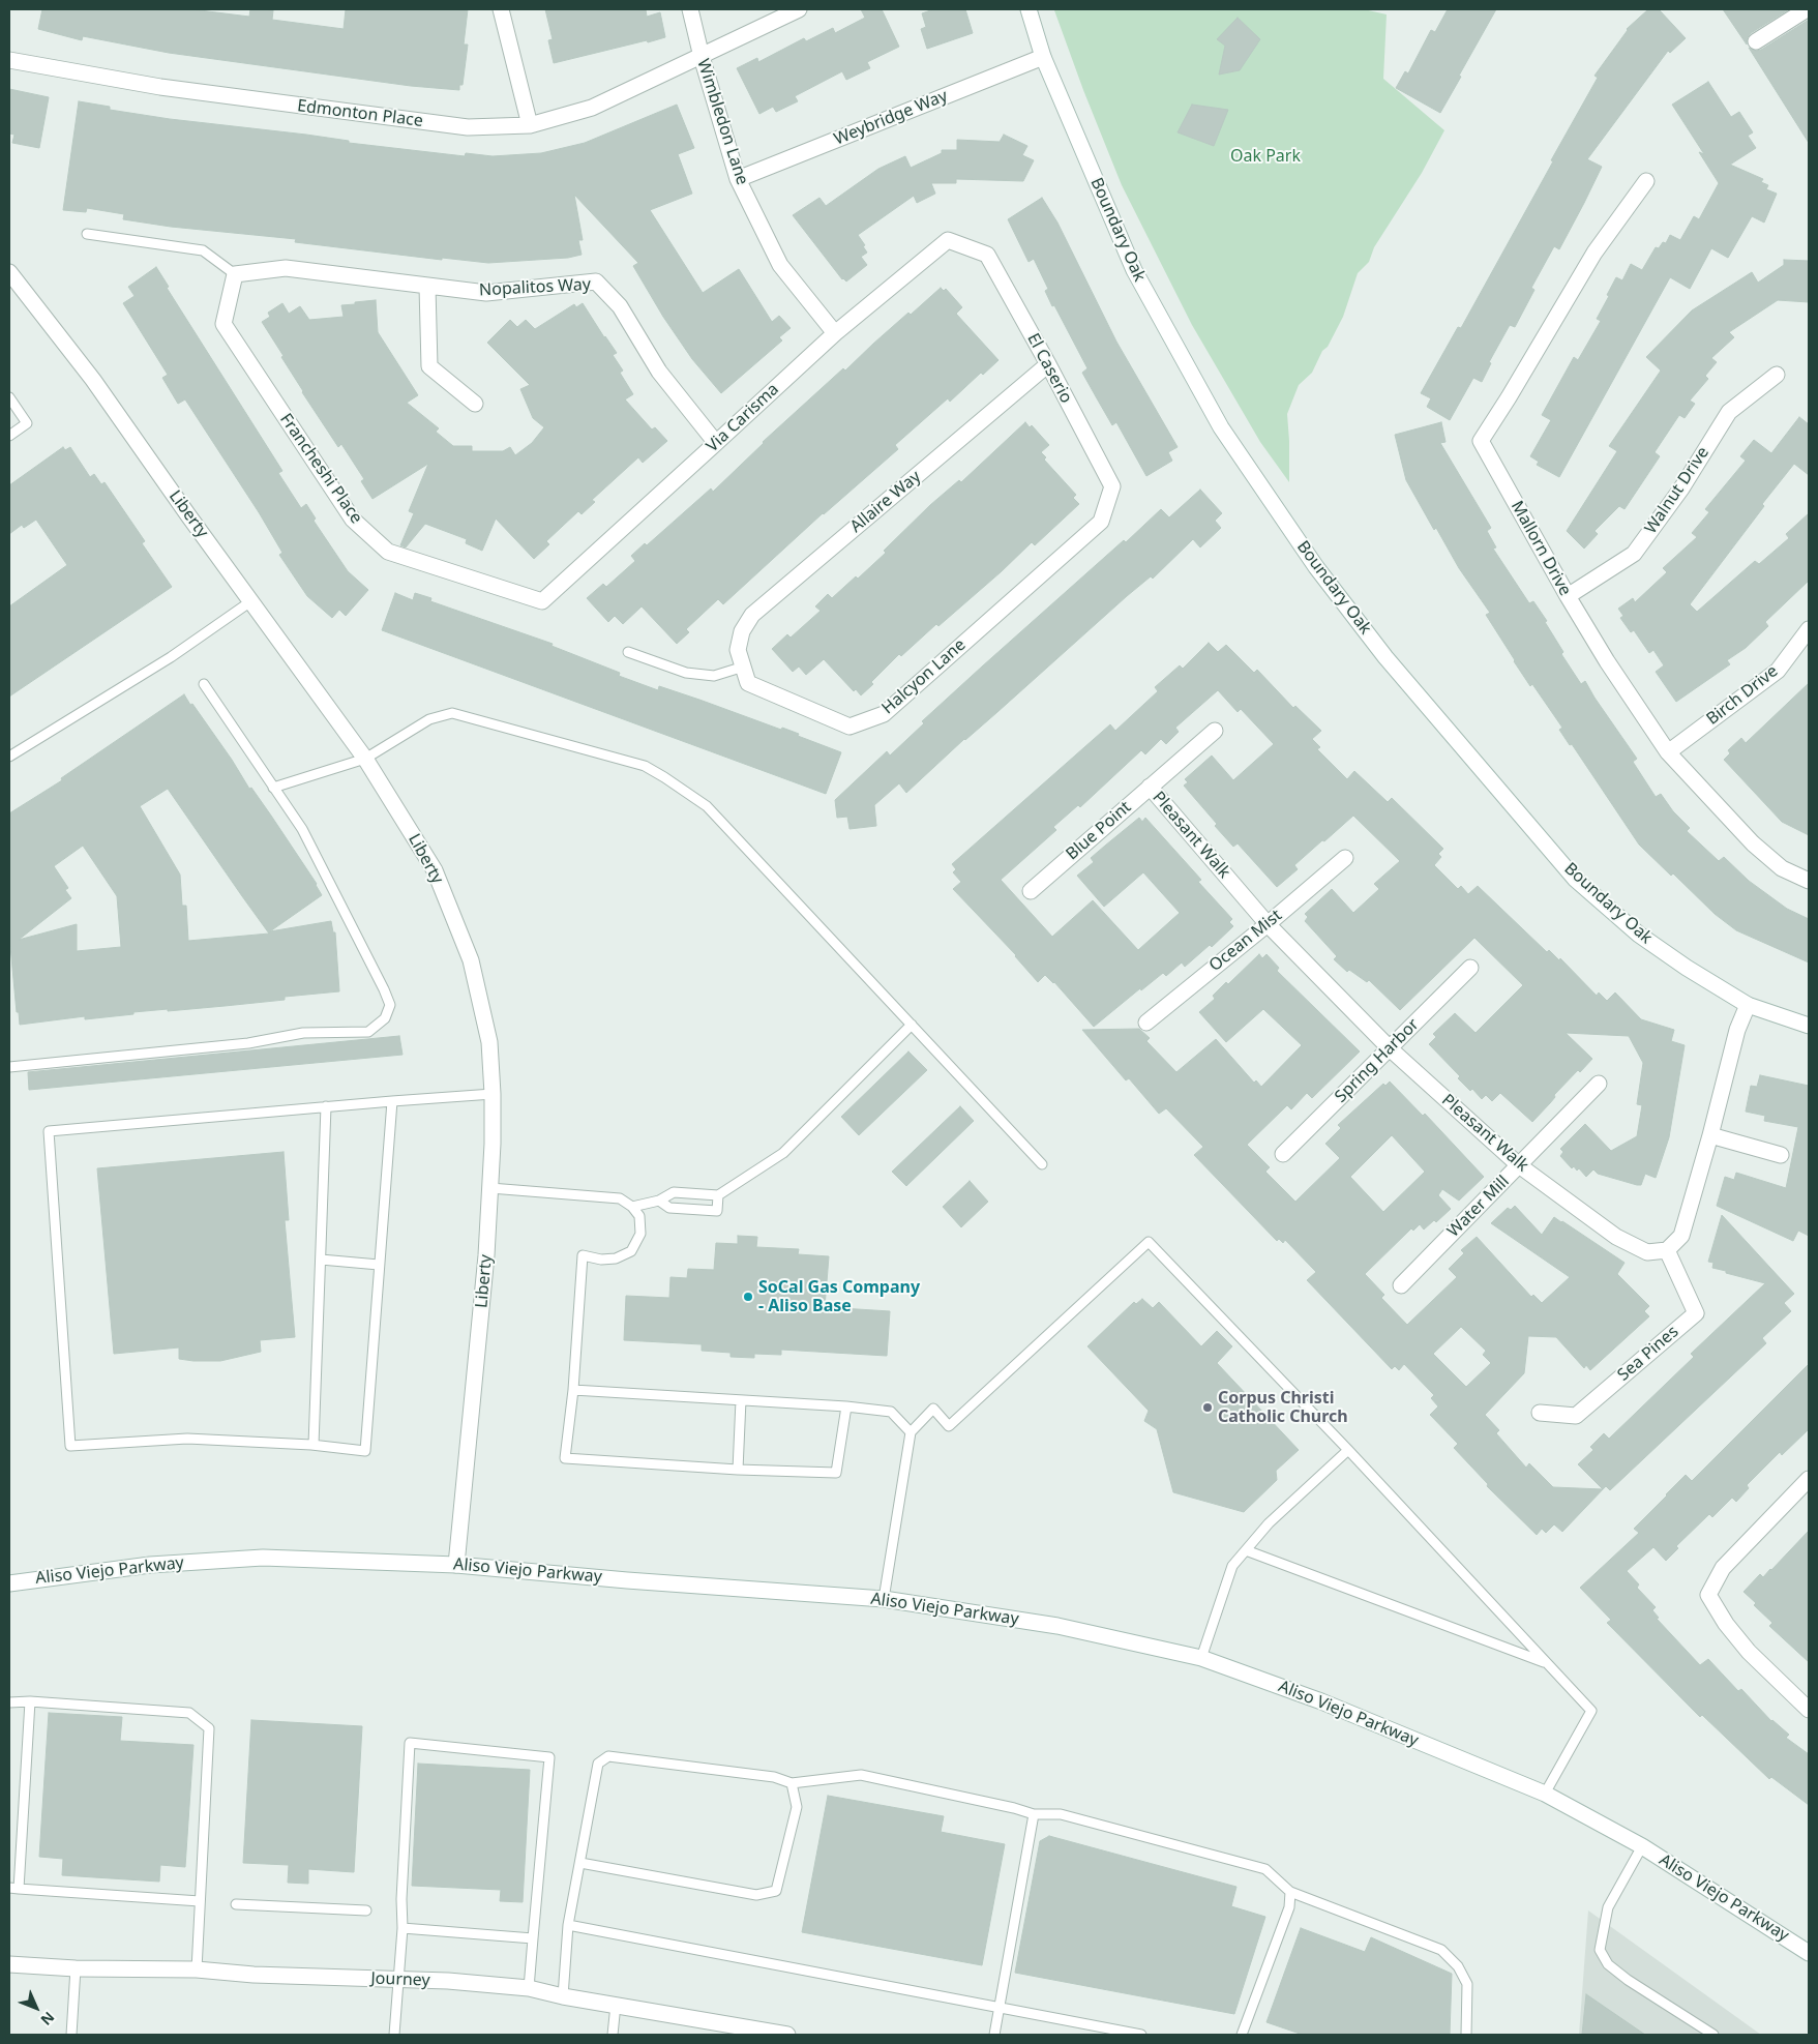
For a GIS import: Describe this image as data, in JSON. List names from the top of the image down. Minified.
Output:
{"streets":{"street":["Edmonton Place","Weybridge Way","Wimbledon Lane","Boundary Oak","Nopalitos Way","El Caserio","Via Carisma","Francheshi Place","Walnut Drive","Allaire Way","Liberty","Mallorn Drive","Halcyon Lane","Birch Drive","Blue Point","Pleasant Walk","Ocean Mist","Spring Harbor","Water Mill","Sea Pines","Aliso Viejo Parkway","Journey"]},"crossings":[["Edmonton Place","Wimbledon Lane"],["Weybridge Way","Wimbledon Lane"],["Weybridge Way","Boundary Oak"],["Wimbledon Lane","Via Carisma"],["Nopalitos Way","Via Carisma"],["Nopalitos Way","Francheshi Place"],["El Caserio","Via Carisma"],["El Caserio","Allaire Way"],["El Caserio","Halcyon Lane"],["Via Carisma","Francheshi Place"],["Walnut Drive","Mallorn Drive"],["Allaire Way","Halcyon Lane"],["Liberty","Aliso Viejo Parkway"],["Mallorn Drive","Birch Drive"],["Blue Point","Pleasant Walk"],["Pleasant Walk","Ocean Mist"],["Pleasant Walk","Spring Harbor"],["Pleasant Walk","Water Mill"],["Pleasant Walk","Sea Pines"]],"parks":["Oak Park"],"places":["SoCal Gas Company - Aliso Base","Corpus Christi Catholic Church"],"north":"bottom right"}
